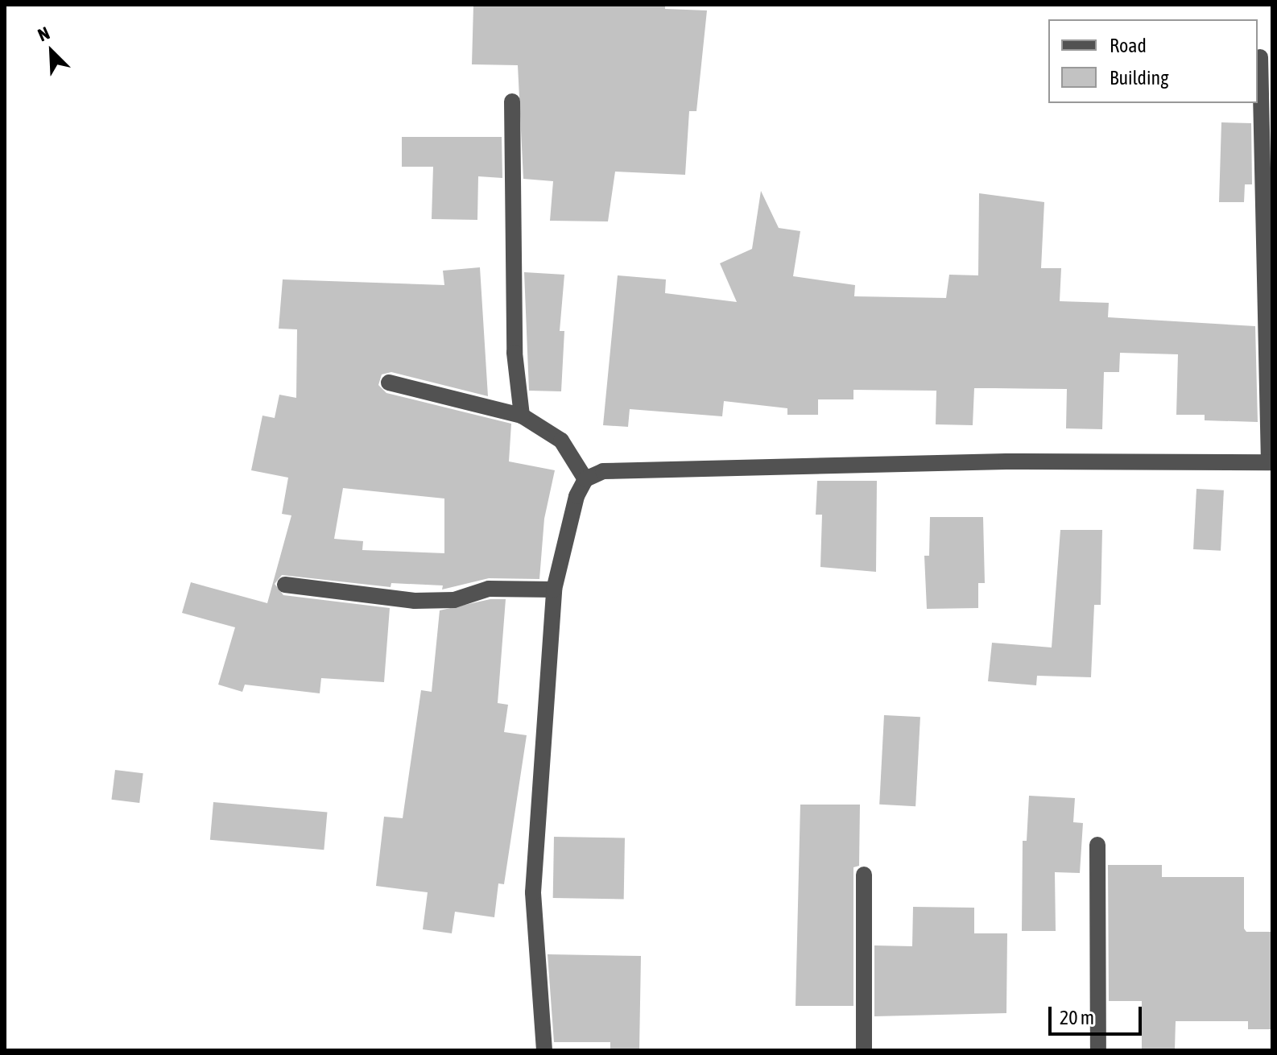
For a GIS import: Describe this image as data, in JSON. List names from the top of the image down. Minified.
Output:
{"legend":["Road","Building"],"scale_bar":"20 m","north":"top left"}
